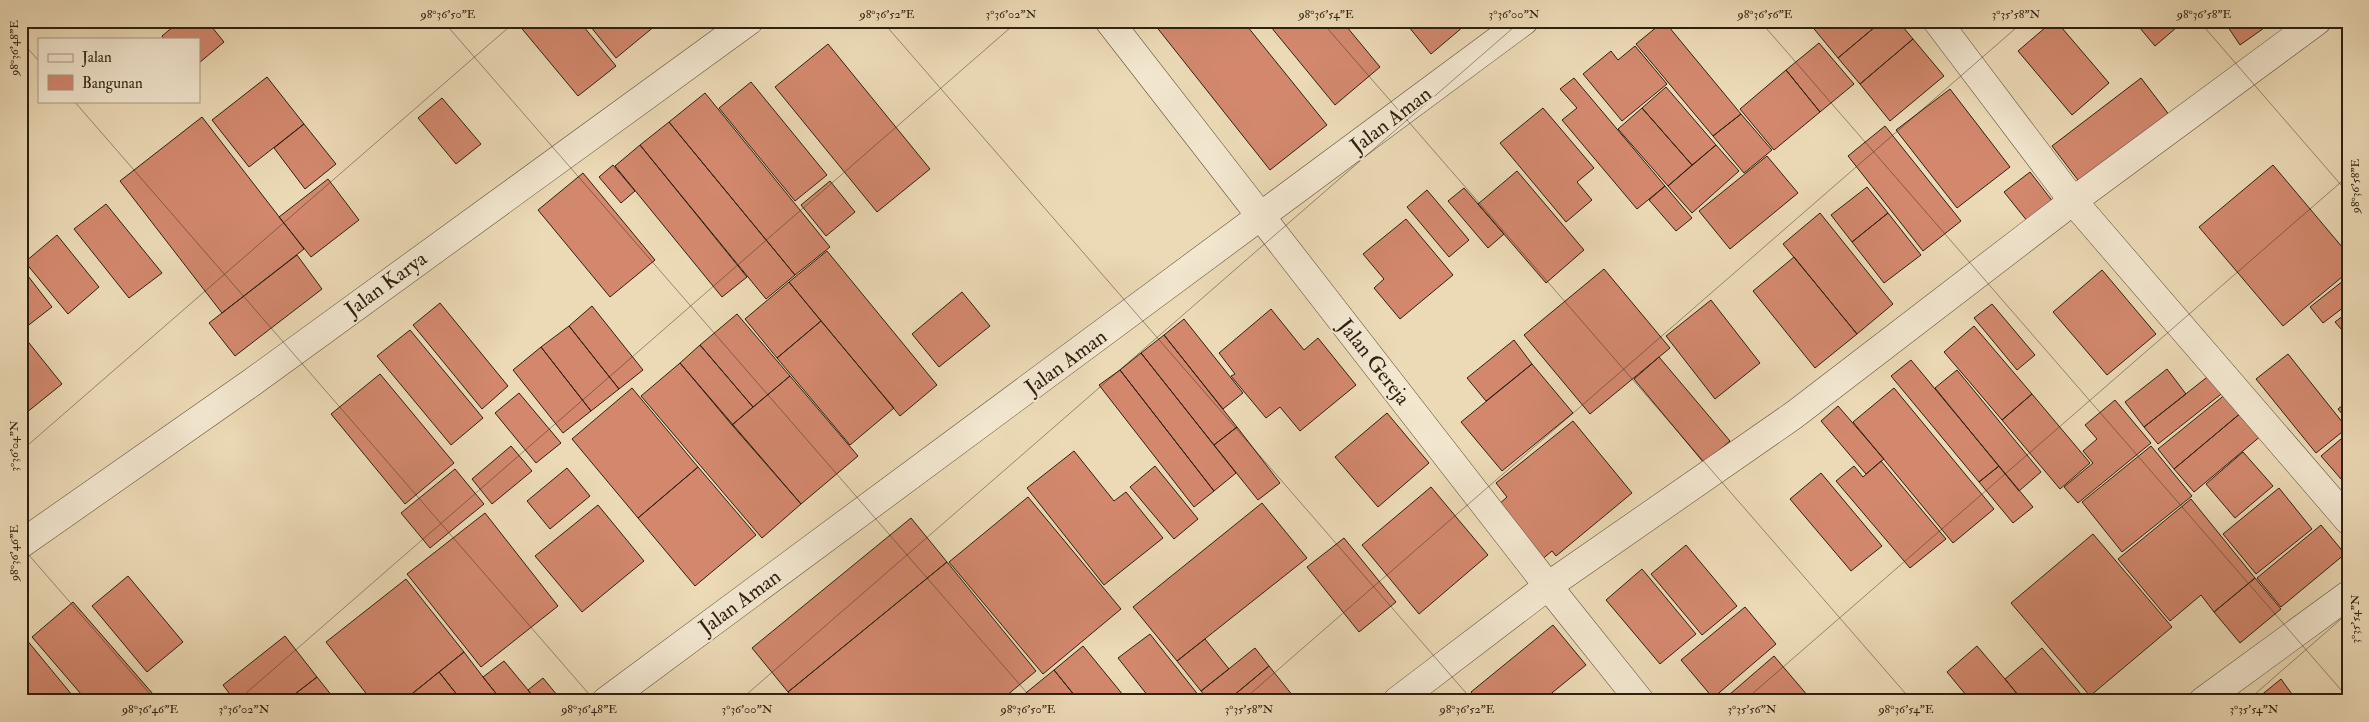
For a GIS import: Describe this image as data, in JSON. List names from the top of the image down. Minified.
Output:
{"streets":{"street":["Jalan Aman","Jalan Karya","Jalan Gereja"]},"crossings":[["Jalan Aman","Jalan Gereja"]],"legend":["Jalan","Bangunan"],"coordinates":["98°36'50\"E","98°36'52\"E","3°36'02\"N","98°36'54\"E","3°36'00\"N","98°36'56\"E","3°35'58\"N","98°36'58\"E","98°36'48\"E","3°36'04\"N","98°36'46\"E","3°35'54\"N","3°35'56\"N"]}
